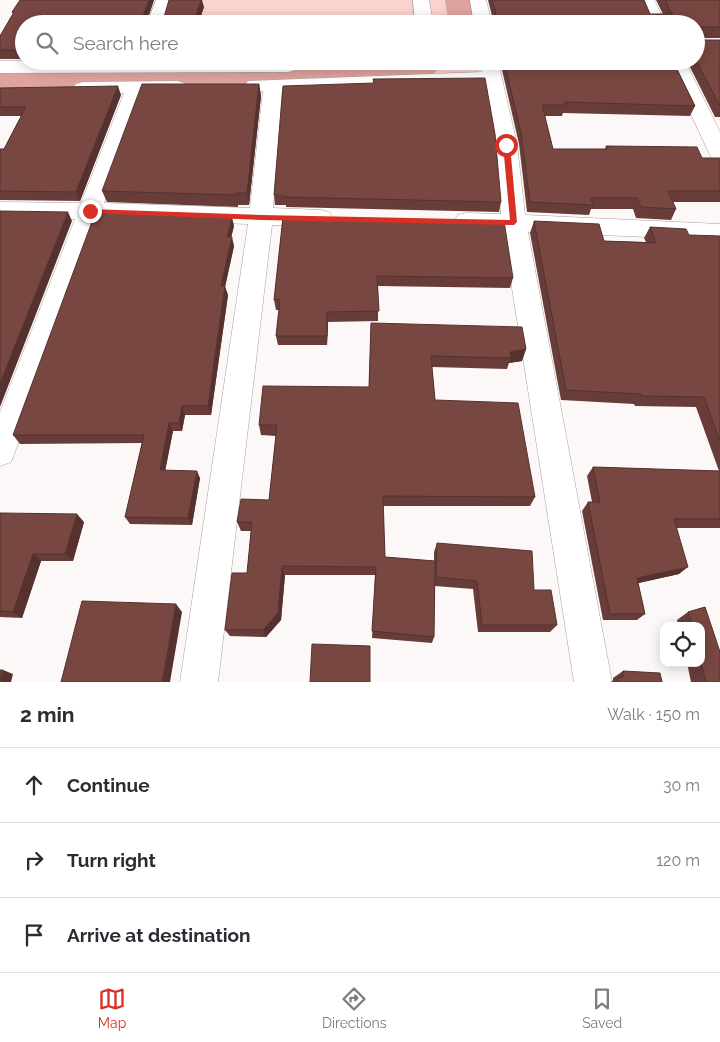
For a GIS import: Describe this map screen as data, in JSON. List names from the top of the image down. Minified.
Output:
{"page":{"search":"Search here","heading":["2 min","Walk · 150 m"],"list":[["Continue","30 m"],["Turn right","120 m"],"Arrive at destination"],"nav":["Map","Directions","Saved"]}}
